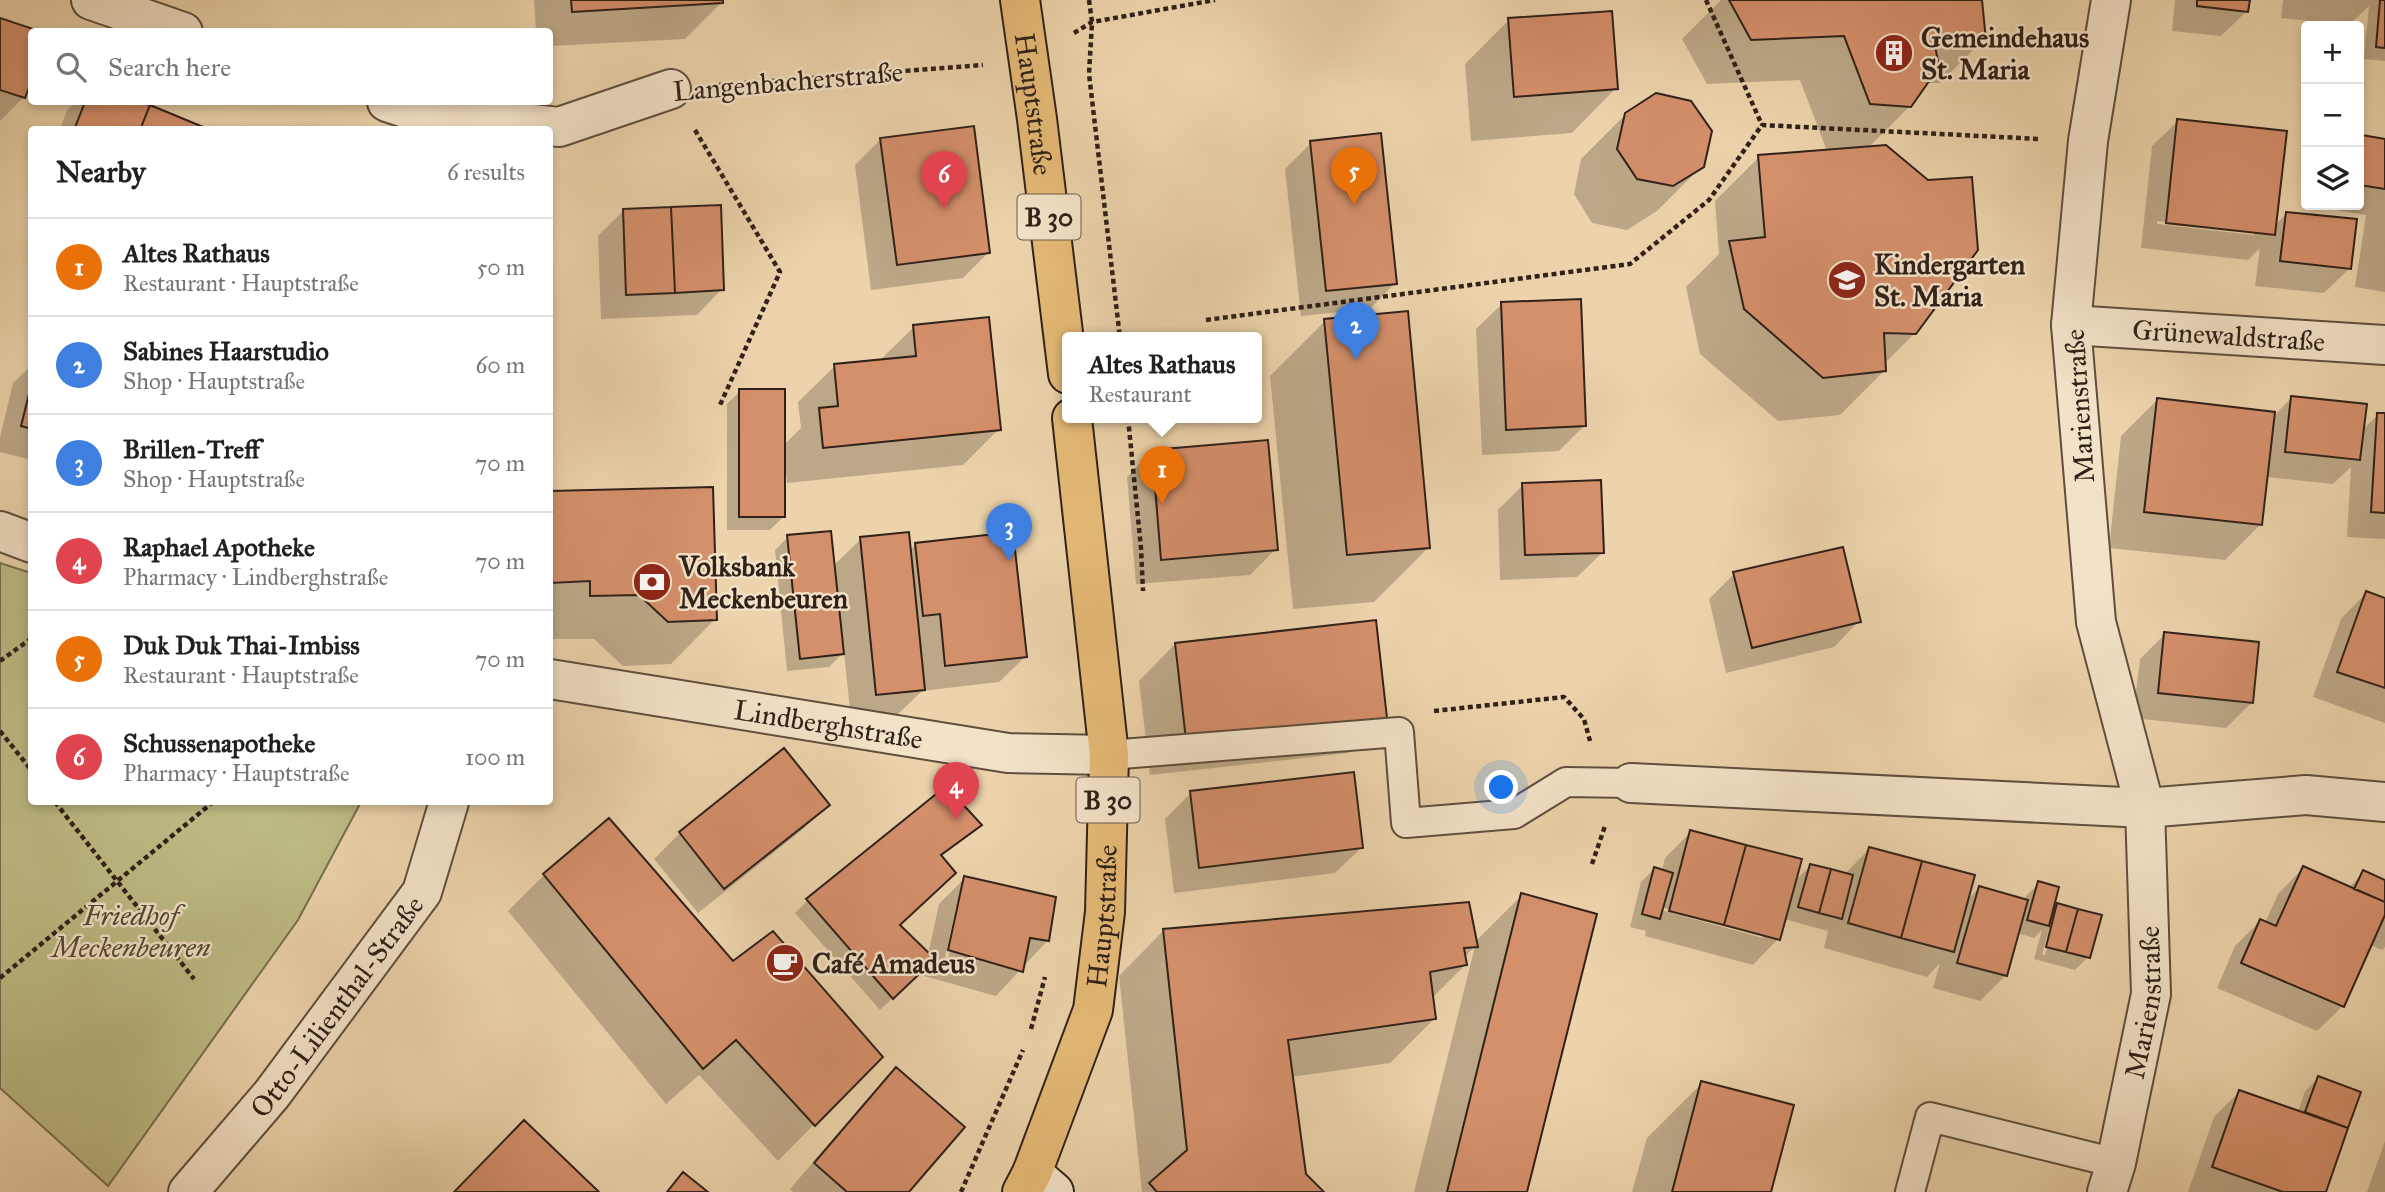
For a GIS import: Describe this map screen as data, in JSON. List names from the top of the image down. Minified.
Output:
{"streets":{"main road":["Hauptstraße","B 30"],"street":["Langenbacherstraße","Grünewaldstraße","Marienstraße","Lindberghstraße","Otto-Lilienthal-Straße"]},"crossings":[["Langenbacherstraße","Hauptstraße"],["Hauptstraße","Lindberghstraße"],["Grünewaldstraße","Marienstraße"]],"parks":["Friedhof Meckenbeuren"],"places":{"building":["Gemeindehaus St. Maria"],"school or university":["Kindergarten St. Maria"],"bank":["Volksbank Meckenbeuren"],"cafe":["Café Amadeus"]},"page":{"map_buttons":["+","−"],"search":"Search here","heading":["Nearby","6 results"],"pins":["5","6","2","1","3","4"],"list":[{"mark":"1","name":"Altes Rathaus","note":"Restaurant · Hauptstraße","value":"50 m"},{"mark":"2","name":"Sabines Haarstudio","note":"Shop · Hauptstraße","value":"60 m"},{"mark":"3","name":"Brillen-Treff","note":"Shop · Hauptstraße","value":"70 m"},{"mark":"4","name":"Raphael Apotheke","note":"Pharmacy · Lindberghstraße","value":"70 m"},{"mark":"5","name":"Duk Duk Thai-Imbiss","note":"Restaurant · Hauptstraße","value":"70 m"},{"mark":"6","name":"Schussenapotheke","note":"Pharmacy · Hauptstraße","value":"100 m"}],"popup":["Altes Rathaus","Restaurant"]}}
